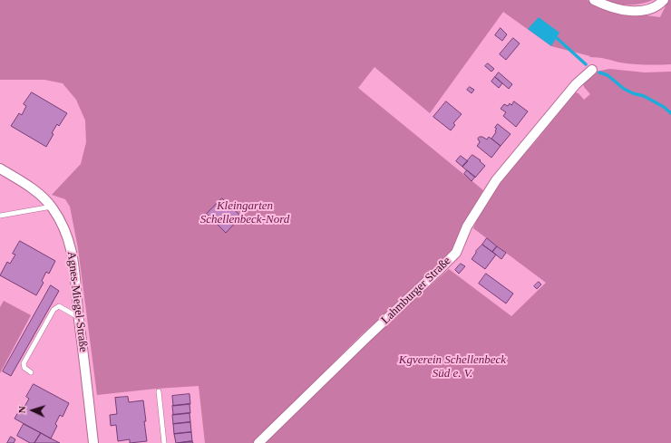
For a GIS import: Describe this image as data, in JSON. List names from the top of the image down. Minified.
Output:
{"streets":{"street":["Lahmburger Straße","Agnes-Miegel-Straße"]},"parks":["Kleingarten Schellenbeck-Nord","Kgverein Schellenbeck Süd e. V."],"north":"left"}
